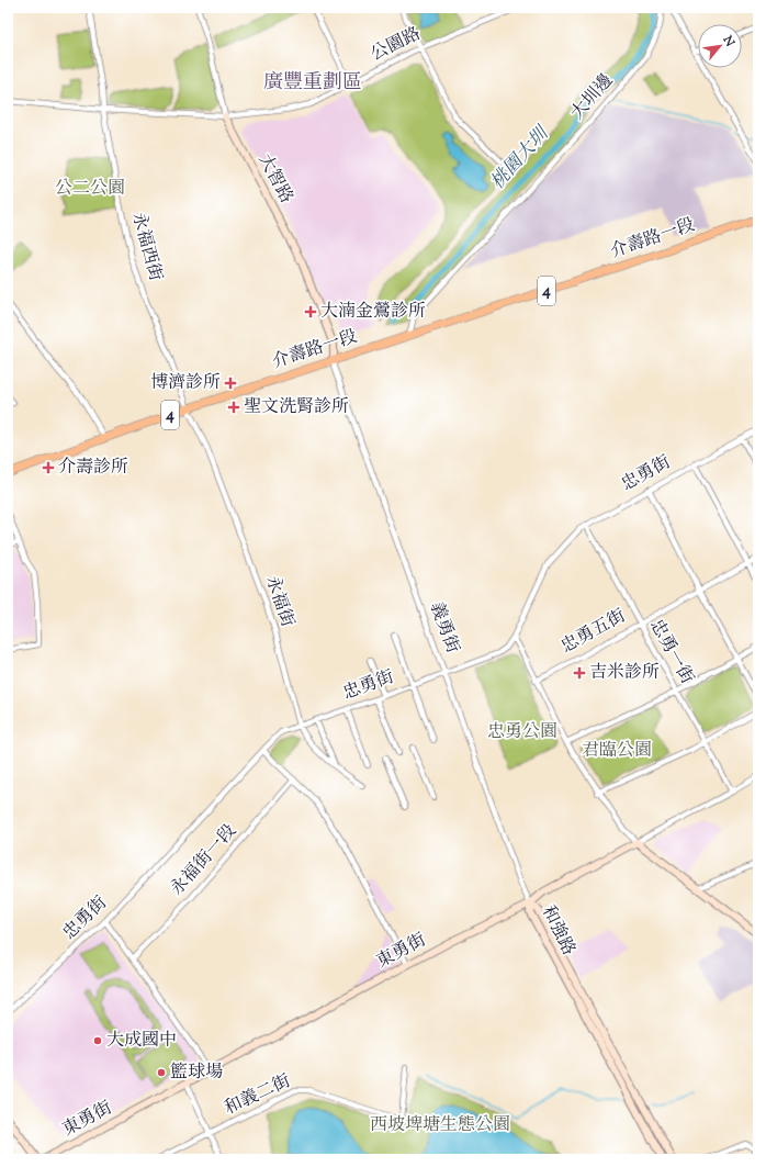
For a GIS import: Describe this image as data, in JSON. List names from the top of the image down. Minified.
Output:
{"streets":{"main road":["介壽路一段","4"],"street":["公園路","大圳邊","大智路","永福西街","忠勇街","永福街","義勇街","忠勇五街","忠勇一街","永福街一段","和強路","東勇街","和義二街"]},"crossings":[["公園路","大智路"],["公園路","永福西街"],["大圳邊","介壽路一段"],["大智路","介壽路一段"],["大智路","義勇街"],["介壽路一段","永福西街"],["介壽路一段","永福街"],["介壽路一段","義勇街"],["永福西街","永福街"],["忠勇街","永福街"],["忠勇街","義勇街"],["忠勇街","忠勇一街"],["義勇街","和強路"],["義勇街","東勇街"],["忠勇五街","忠勇一街"],["和強路","東勇街"]],"districts":["廣豐重劃區"],"water":["桃園大圳"],"parks":["公二公園","忠勇公園","君臨公園","西坡埤塘生態公園"],"places":{"health":["大湳金鶯診所","博濟診所","聖文洗腎診所","介壽診所","吉米診所"],"other":["大成國中","籃球場"]},"north":"top right"}
